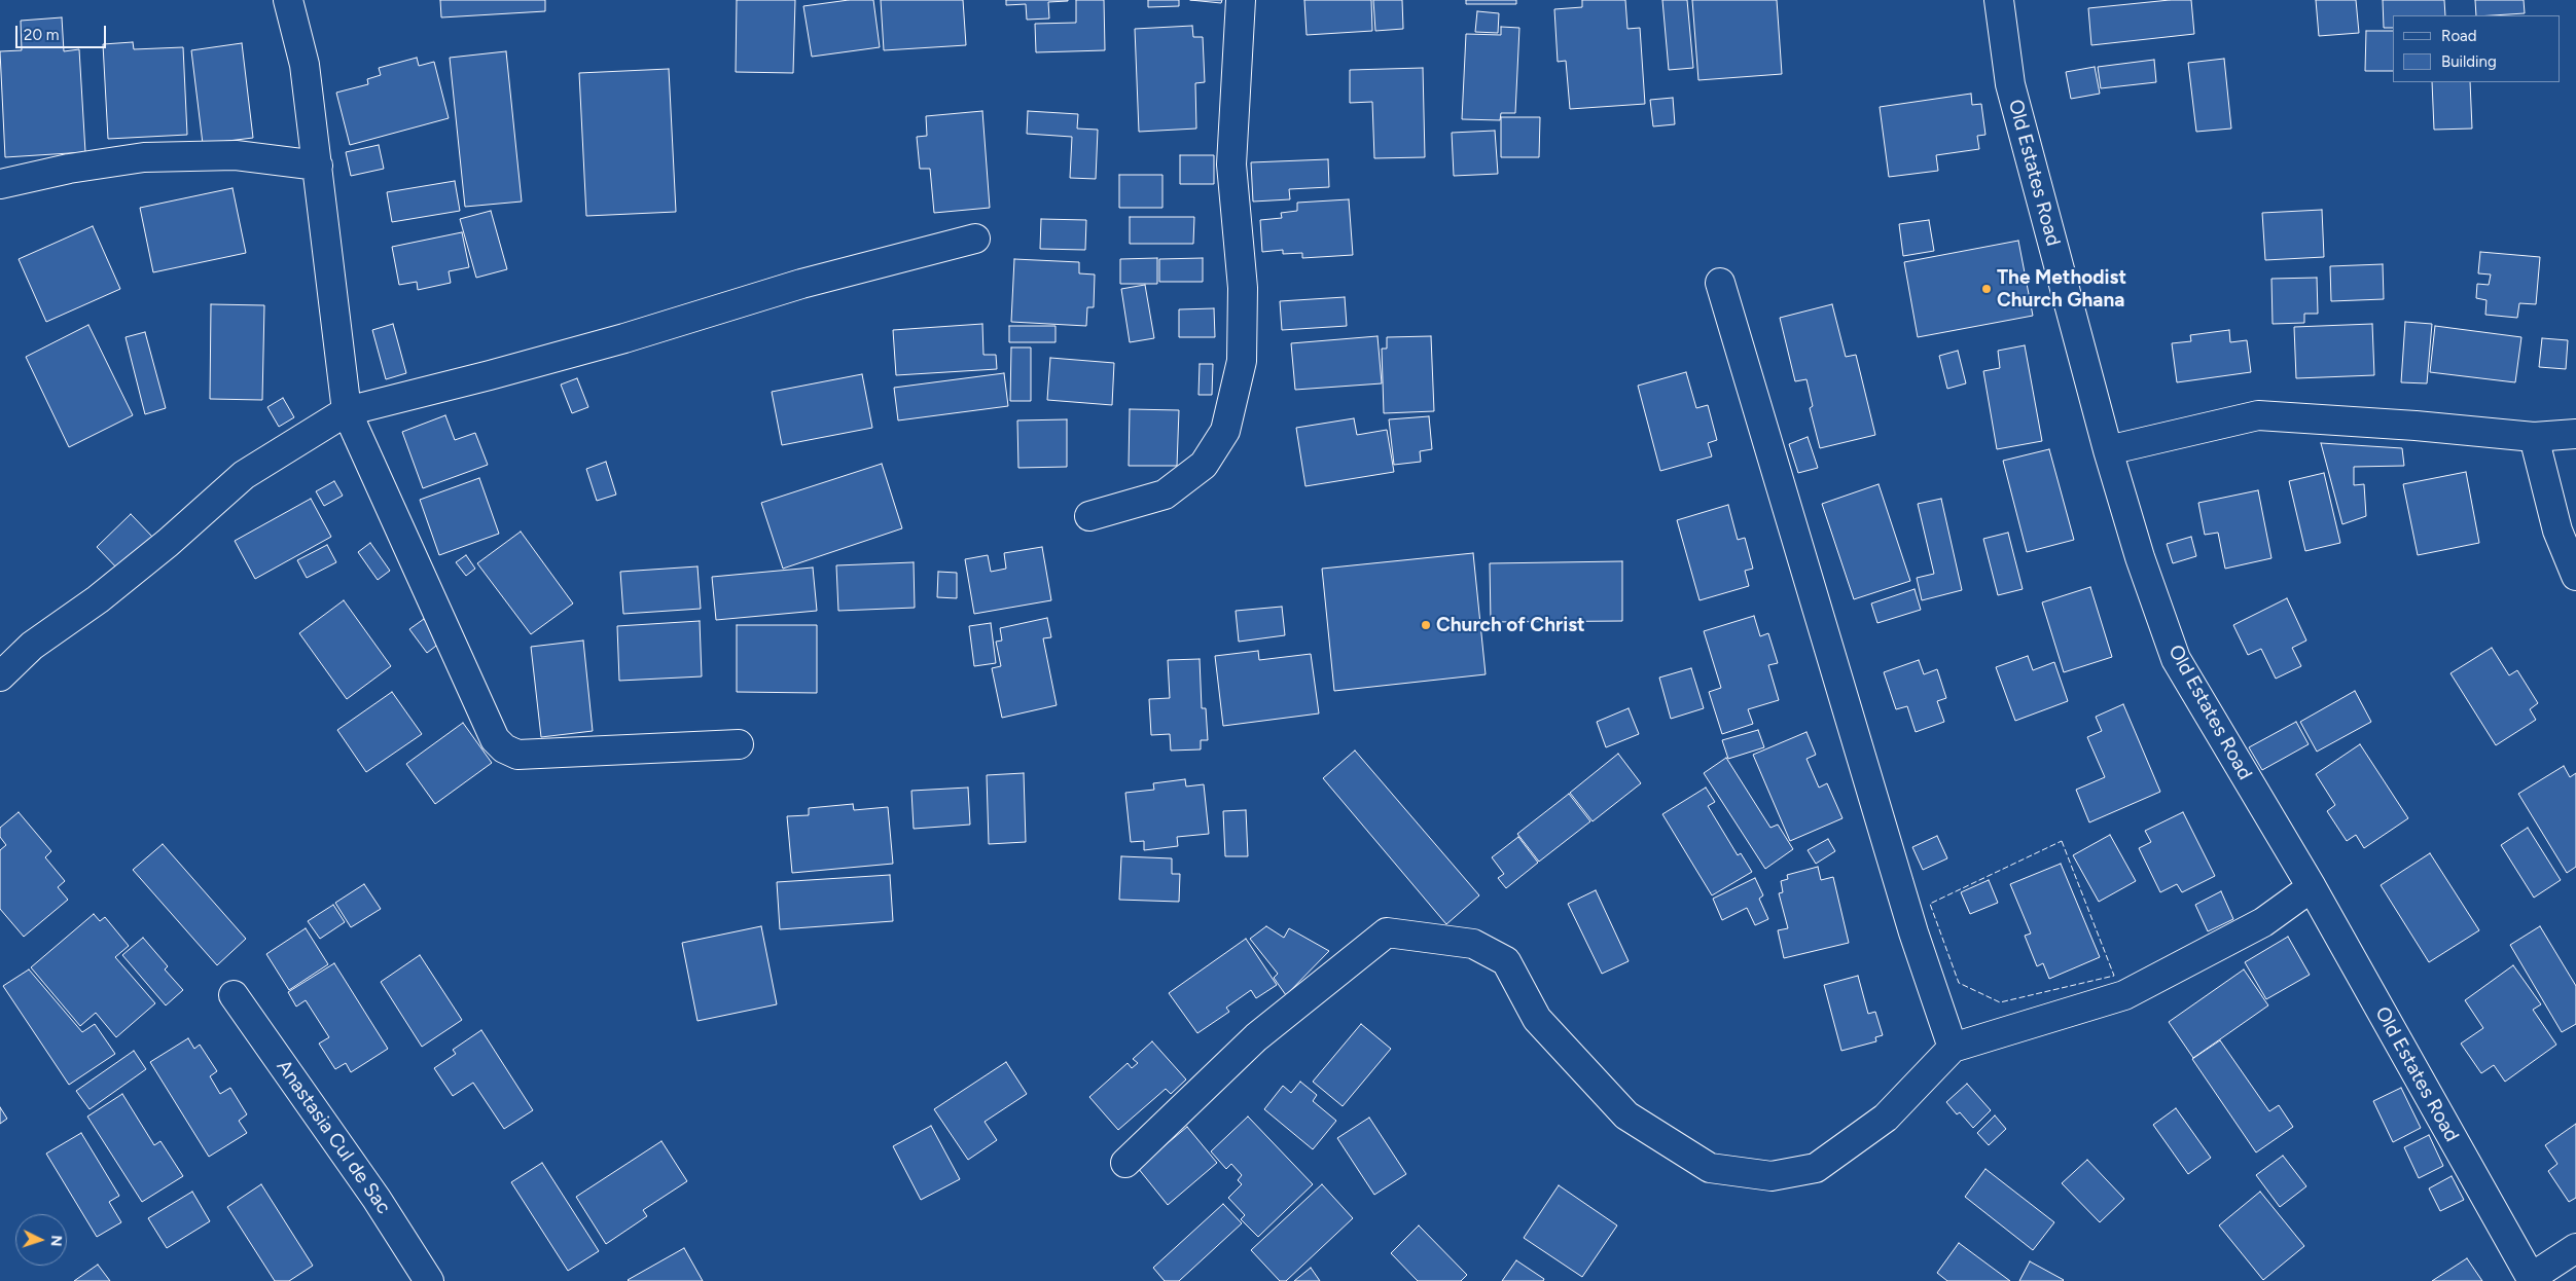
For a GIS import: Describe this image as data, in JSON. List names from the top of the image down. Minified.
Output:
{"streets":{"street":["Old Estates Road","Anastasia Cul de Sac"]},"places":["The Methodist Church Ghana","Church of Christ"],"legend":["Road","Building"],"scale_bar":"20 m","north":"right"}
